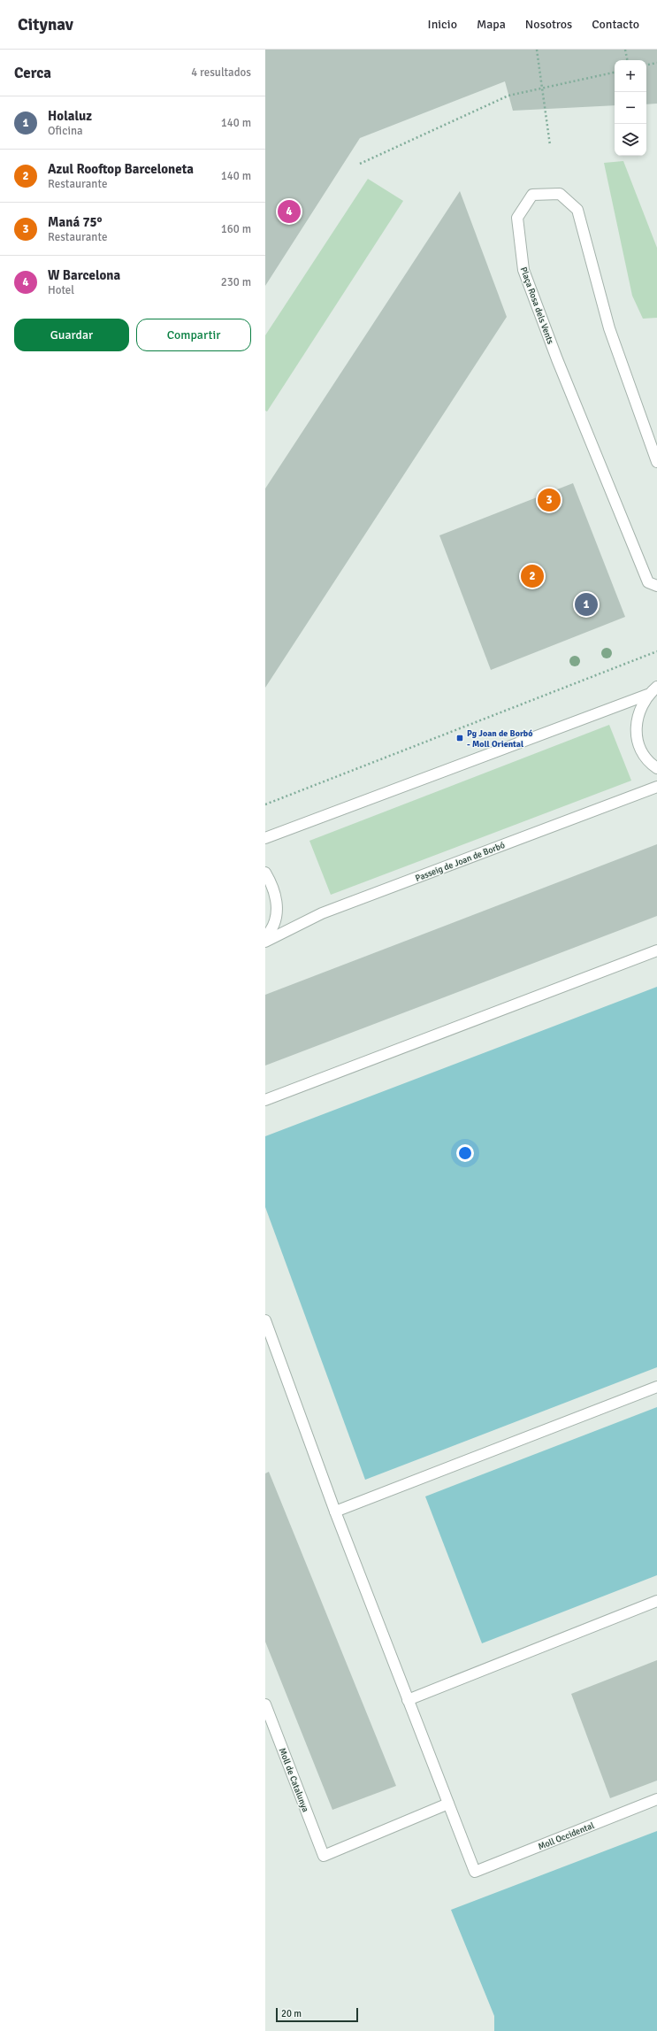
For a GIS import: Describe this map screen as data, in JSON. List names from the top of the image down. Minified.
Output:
{"streets":{"street":["Plaça Rosa dels Vents","Passeig de Joan de Borbó","Moll de Catalunya","Moll Occidental"]},"crossings":[["Moll de Catalunya","Moll Occidental"]],"places":{"transit":["Pg Joan de Borbó - Moll Oriental"]},"scale_bar":"20 m","page":{"header":"Citynav","nav":["Inicio","Mapa","Nosotros","Contacto"],"heading":["Cerca","4 resultados"],"map_buttons":["+","−"],"list":[{"mark":"1","name":"Holaluz","note":"Oficina","value":"140 m"},{"mark":"2","name":"Azul Rooftop Barceloneta","note":"Restaurante","value":"140 m"},{"mark":"3","name":"Maná 75°","note":"Restaurante","value":"160 m"},{"mark":"4","name":"W Barcelona","note":"Hotel","value":"230 m"}],"pins":["4","3","2","1"],"buttons":["Guardar","Compartir"],"scale":"20 m"}}
